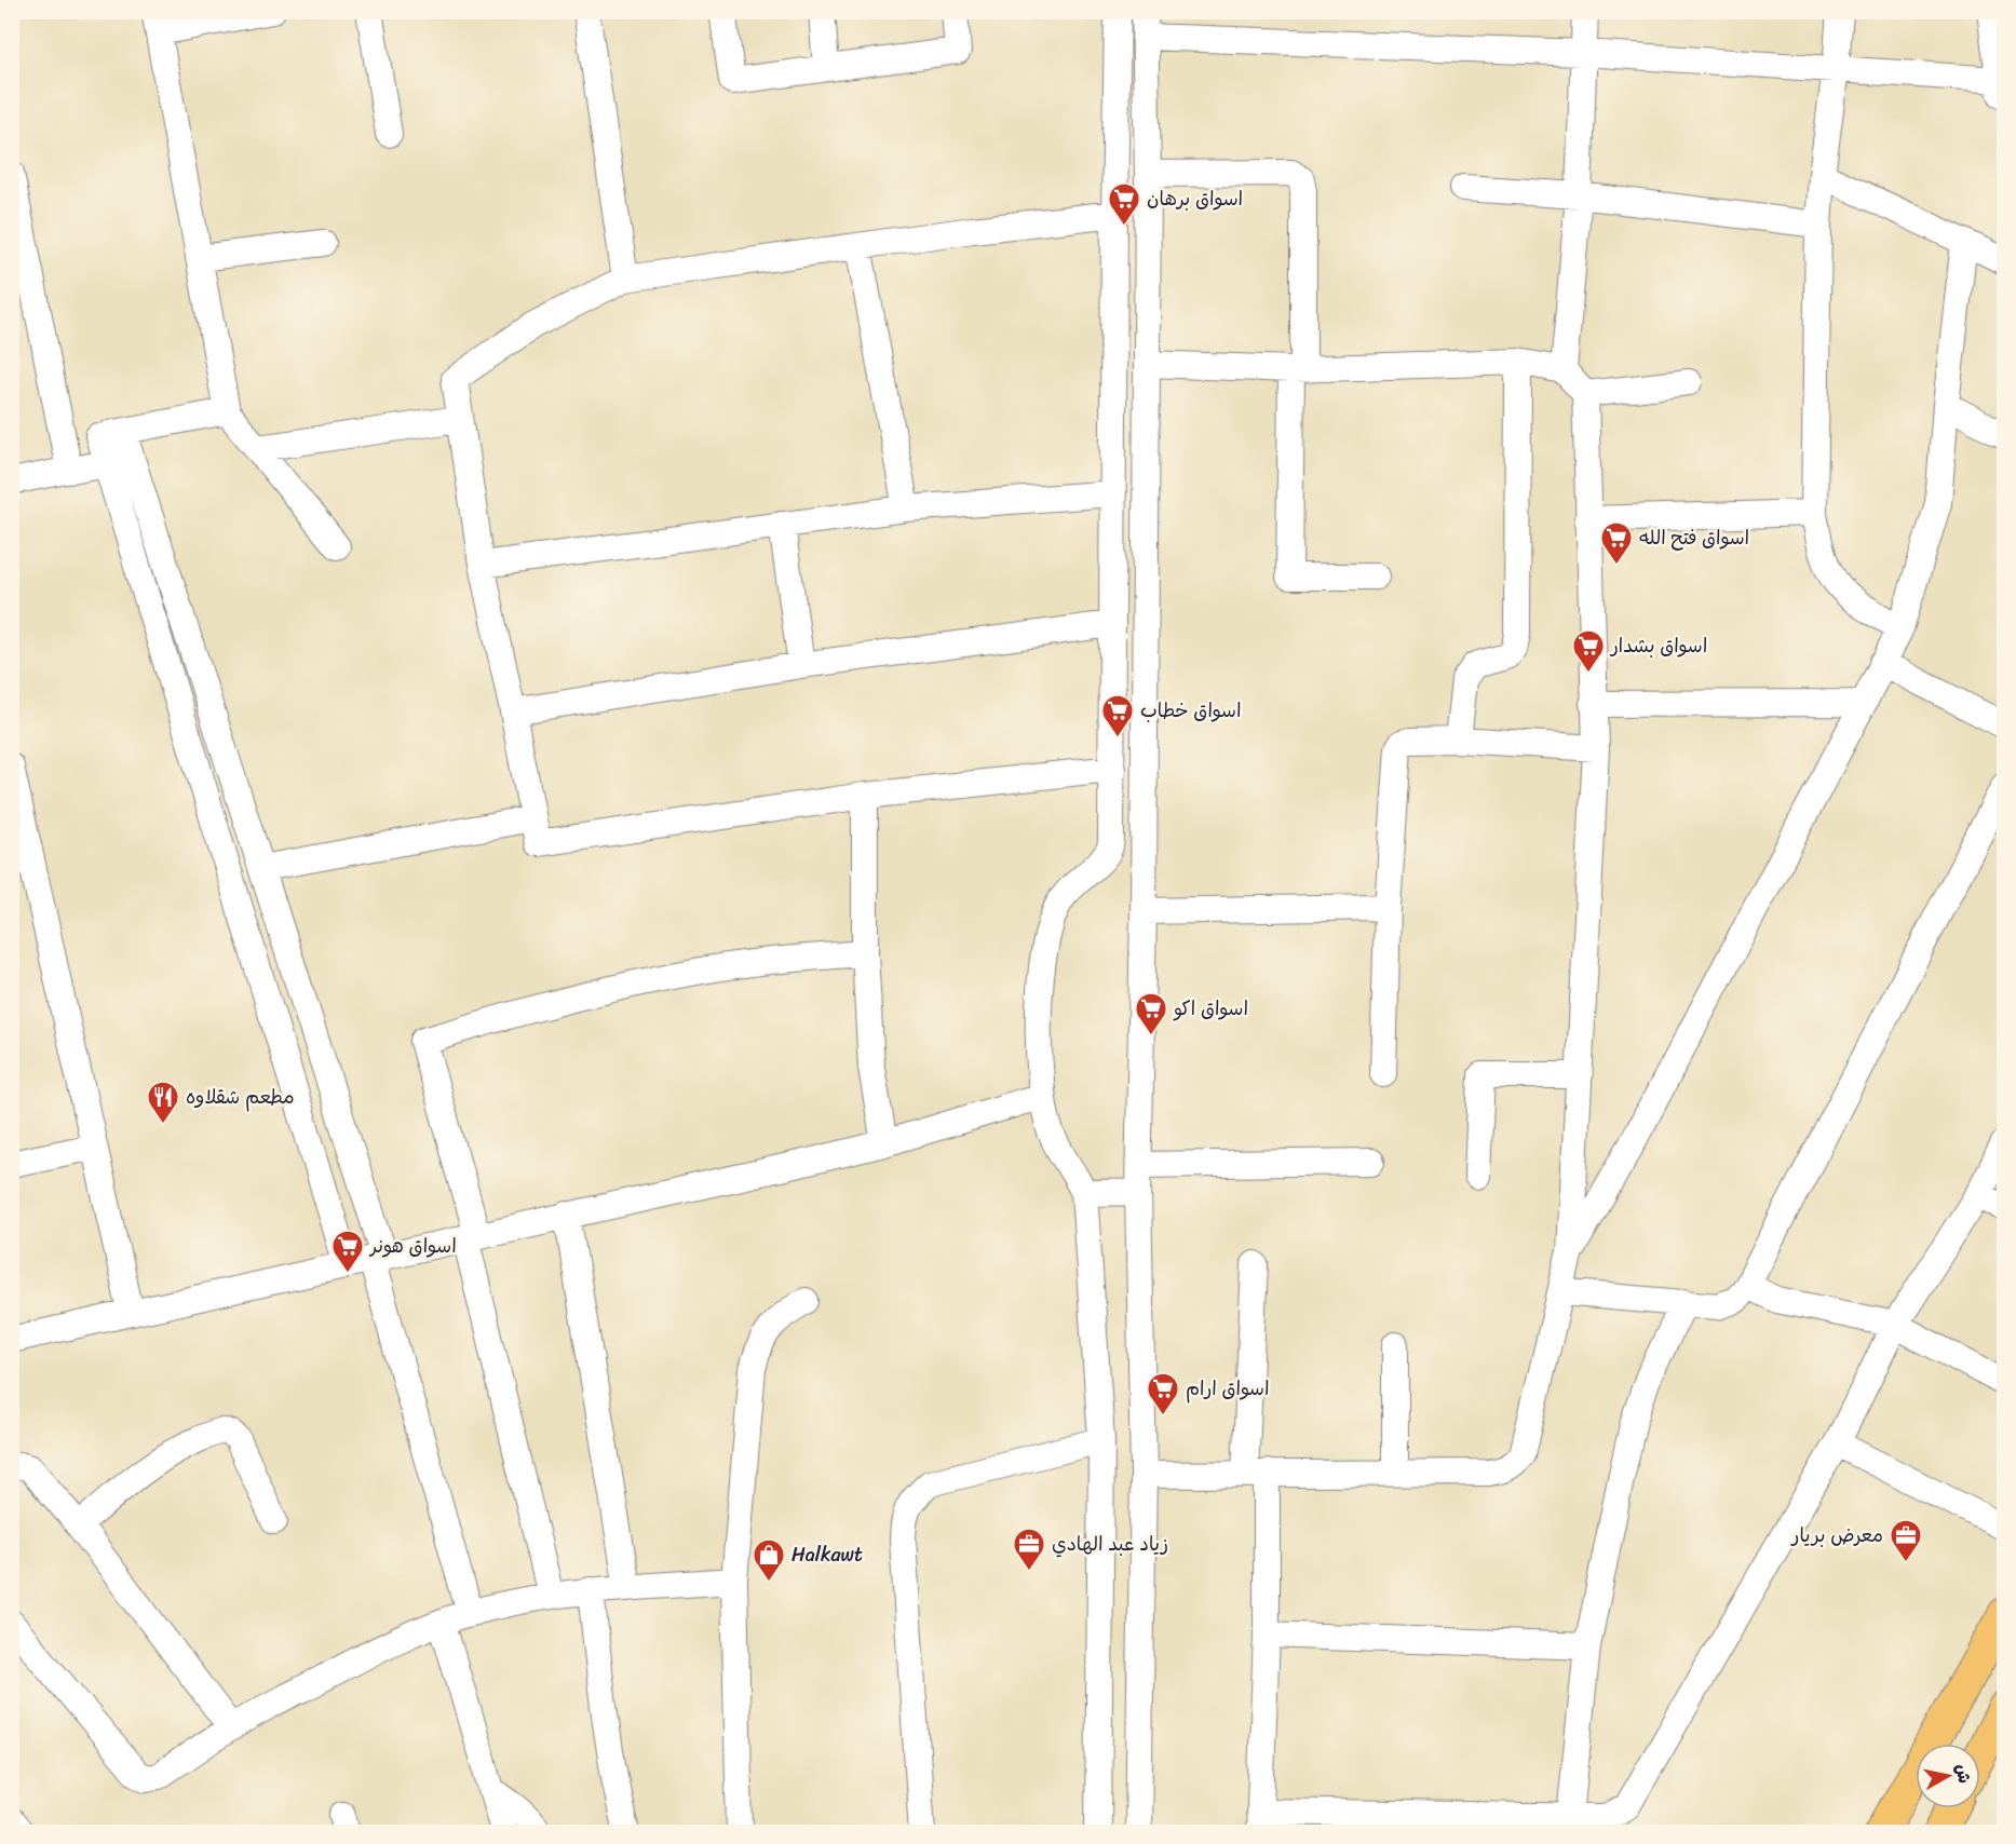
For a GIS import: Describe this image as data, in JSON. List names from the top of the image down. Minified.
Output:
{"places":{"supermarket":["اسواق برهان","اسواق فتح الله","اسواق بشدار","اسواق خطاب","اسواق اكو","اسواق هونر","اسواق ارام"],"restaurant":["مطعم شقلاوه"],"office":["معرض بريار","زياد عبد الهادي"],"shop":["Halkawt"]},"north":"right"}
